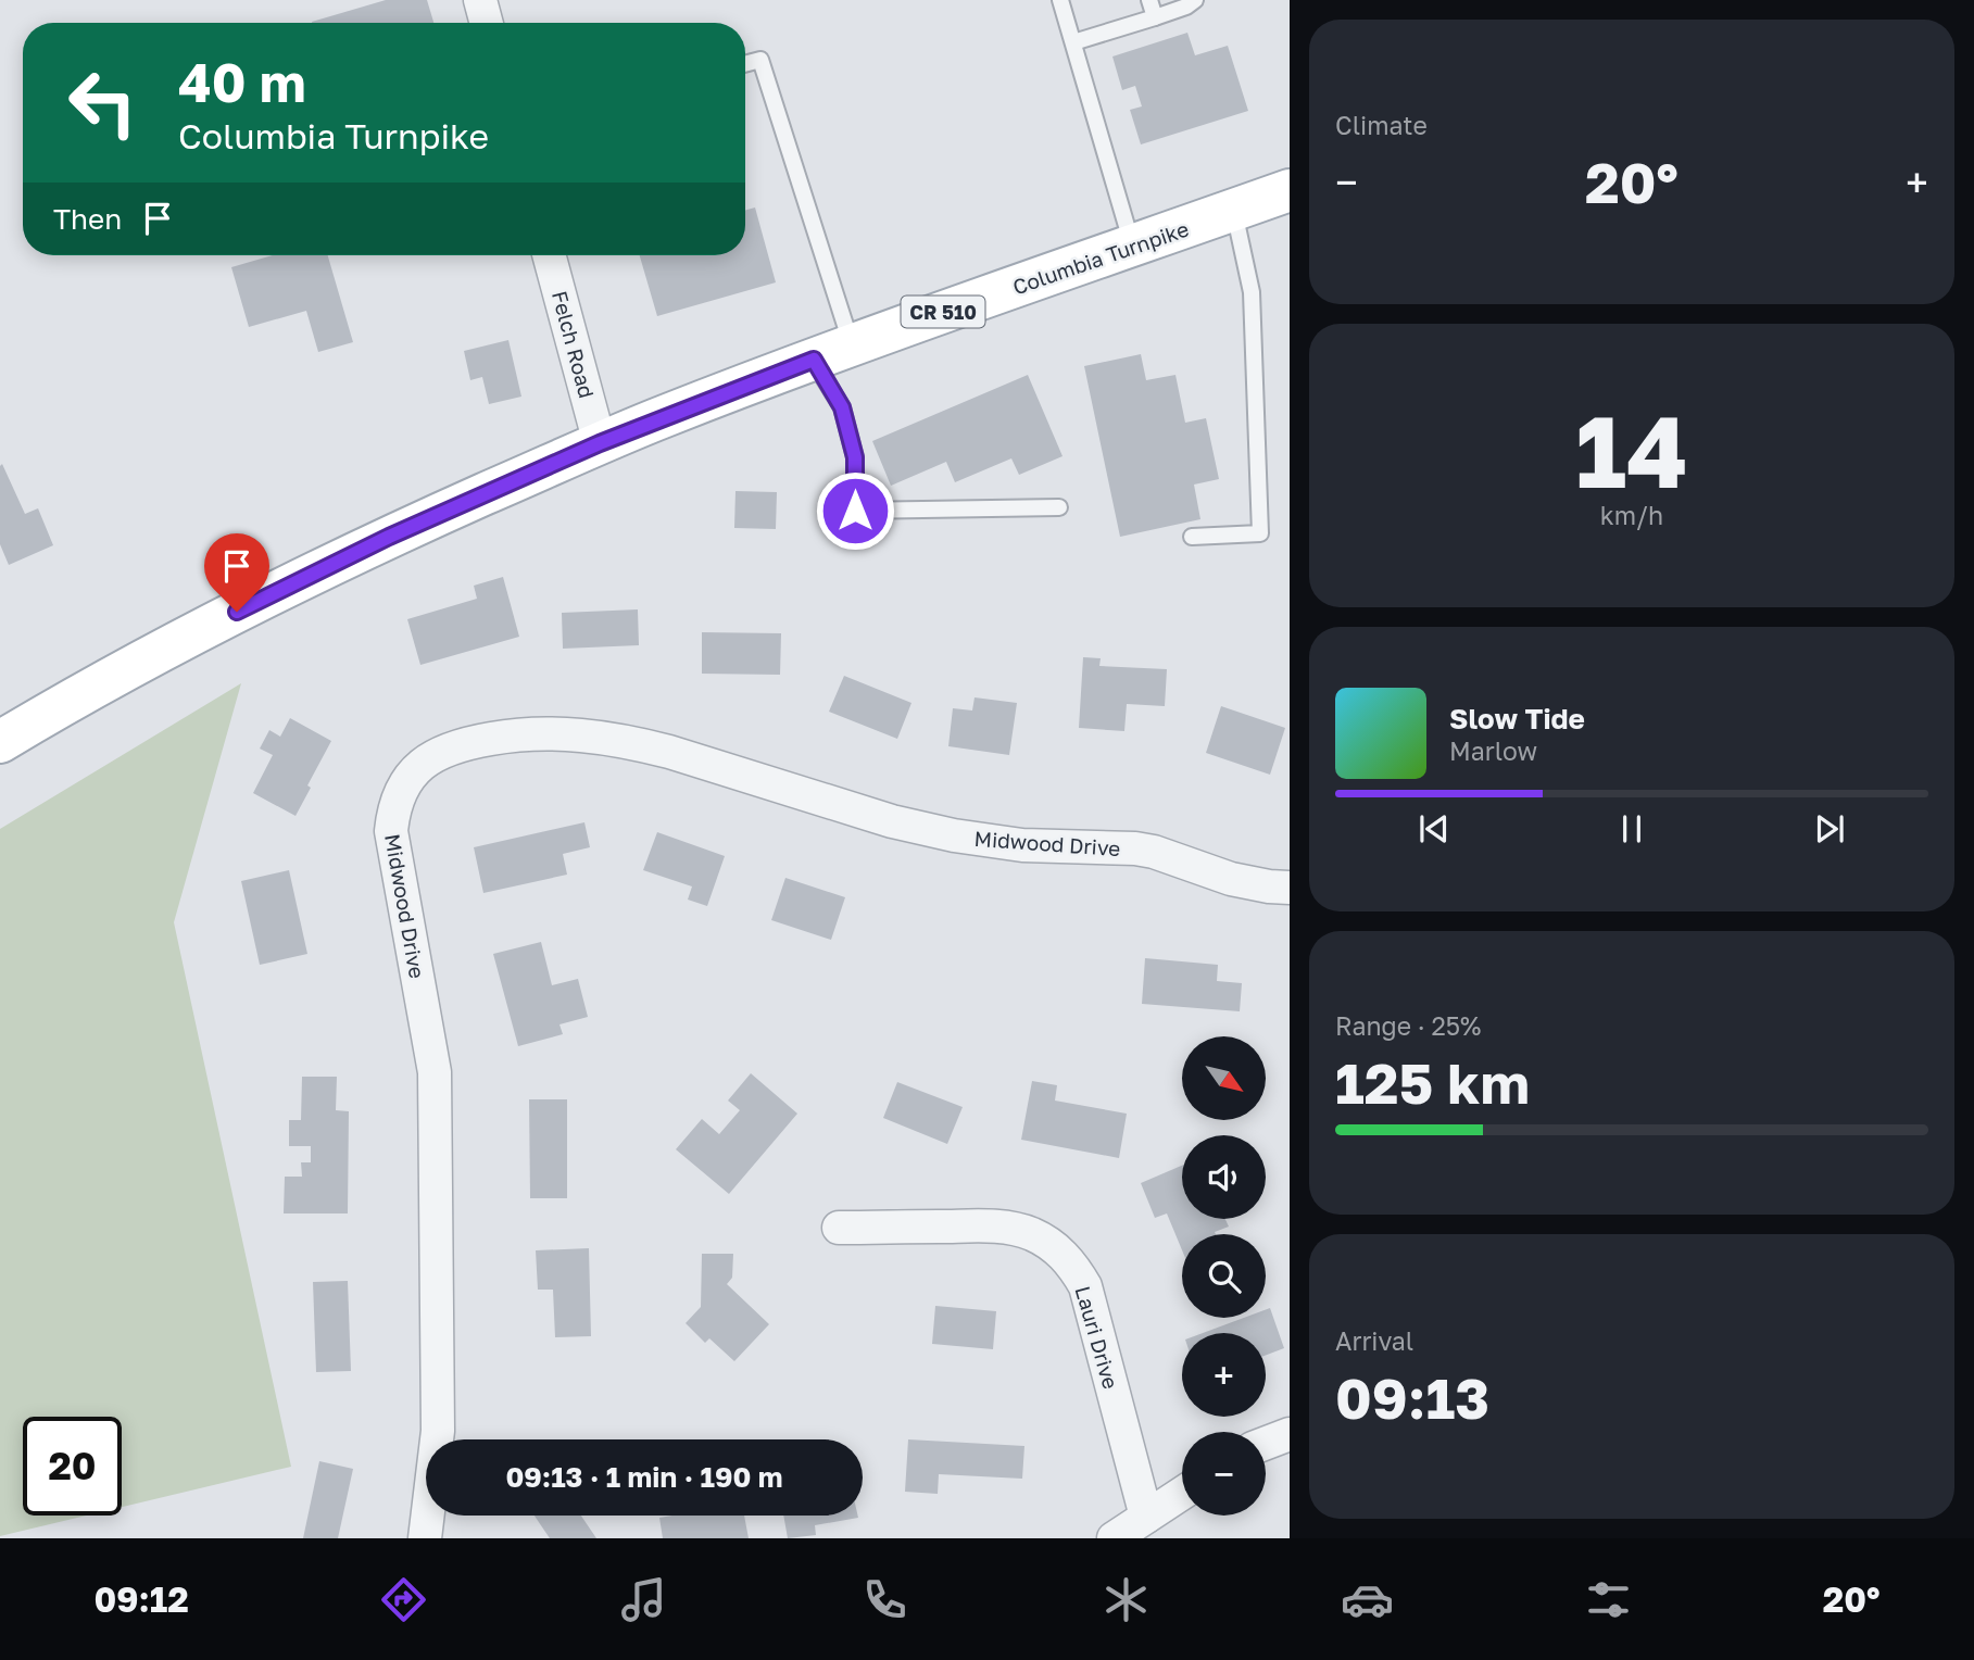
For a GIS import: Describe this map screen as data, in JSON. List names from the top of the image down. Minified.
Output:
{"streets":{"main road":["Columbia Turnpike","CR 510"],"street":["Felch Road","Midwood Drive","Lauri Drive"]},"crossings":[["Columbia Turnpike","Felch Road"]],"north":"bottom right","page":{"tile":["Climate",["14","km/h"],["Range · 25%","125 km"],["Arrival","09:13"]],"turn":["40 m","Columbia Turnpike"],"heat":["−","20°","+"],"then":"Then","song":["Slow Tide","Marlow"],"map_buttons":["+","−"],"limit":"20","trip":"09:13 · 1 min · 190 m","tabs":["09:12","20°"]}}
